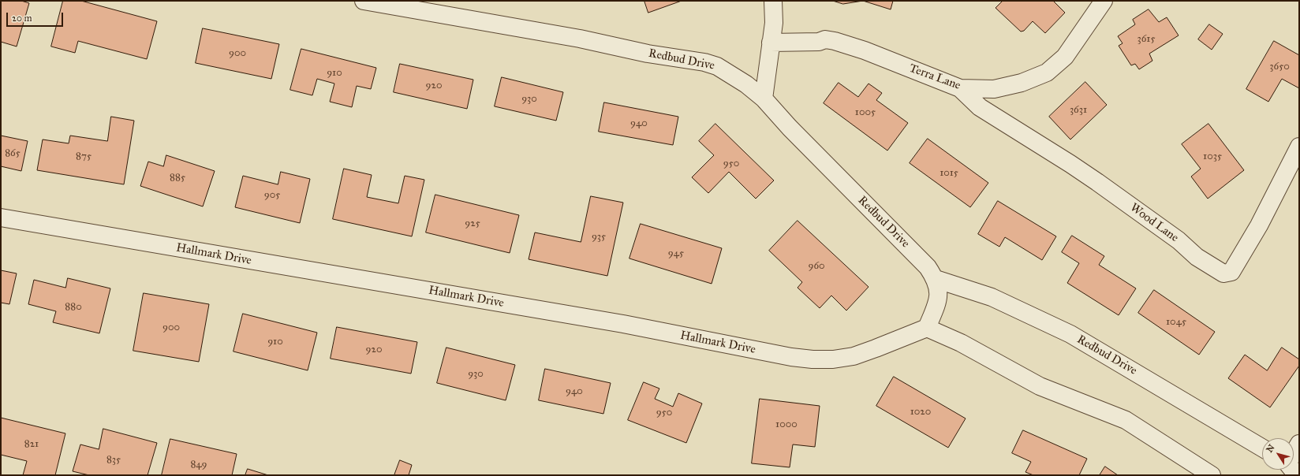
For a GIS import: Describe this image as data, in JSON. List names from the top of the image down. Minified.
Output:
{"streets":{"street":["Redbud Drive","Terra Lane","Wood Lane","Hallmark Drive"]},"crossings":[["Redbud Drive","Hallmark Drive"],["Terra Lane","Wood Lane"]],"house_numbers":["3615","900","3650","910","920","930","3631","1005","940","865","875","1035","950","1015","885","905","925","935","945","960","880","1045","900","910","920","930","940","1020","950","1000","821","835","849"],"scale_bar":"20 m","north":"top left"}
